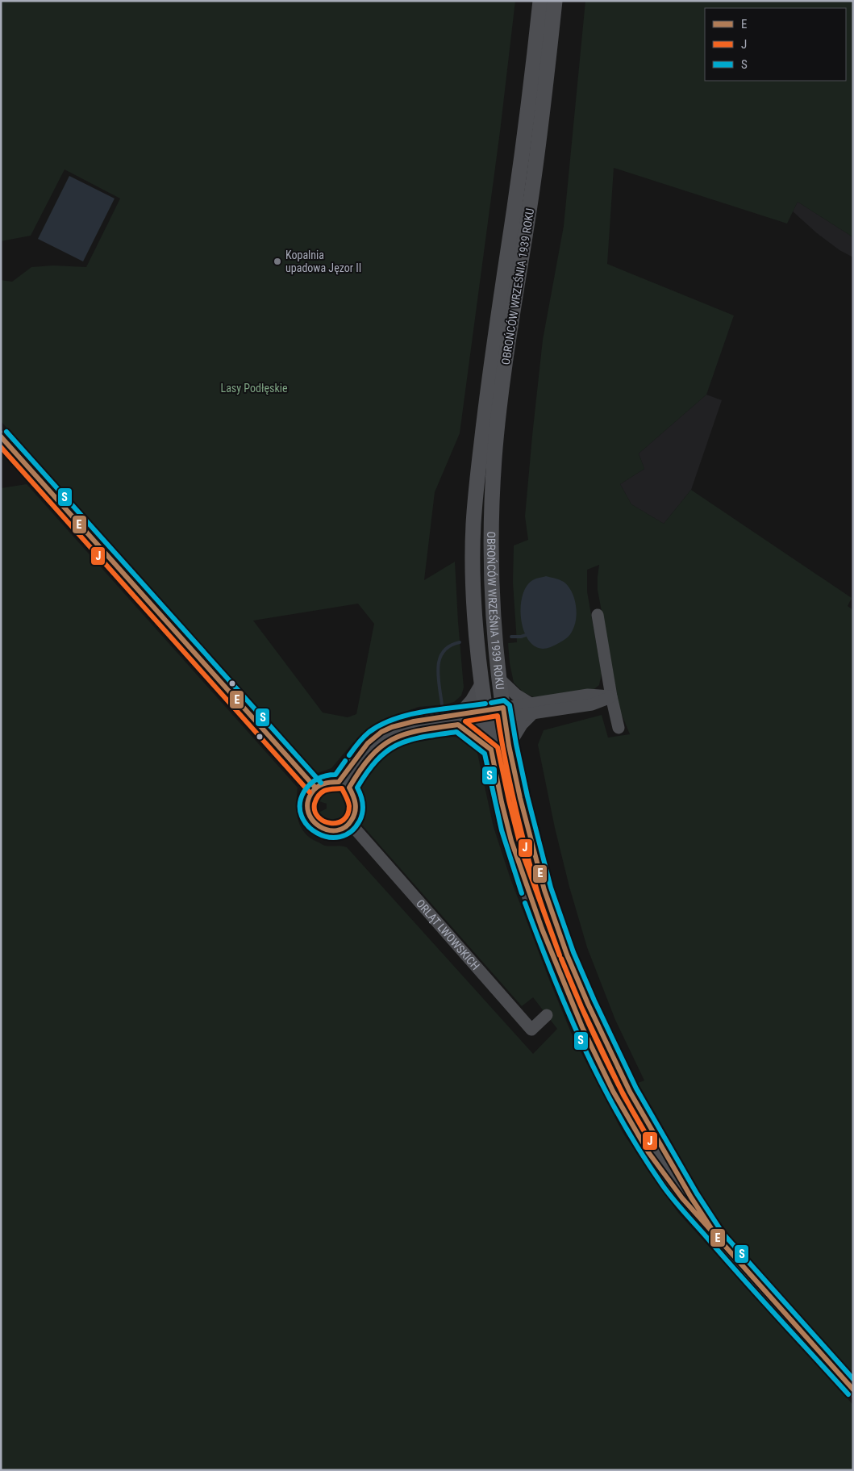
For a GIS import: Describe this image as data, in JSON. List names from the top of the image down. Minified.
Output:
{"streets":{"main road":["OBROŃCÓW WRZEŚNIA 1939 ROKU"],"street":["ORLĄT LWOWSKICH"]},"parks":["Lasy Podłęskie"],"places":["Kopalnia upadowa Jęzor II"],"lines":["transit line S","transit line E","transit line J"],"legend":["E","J","S"]}
